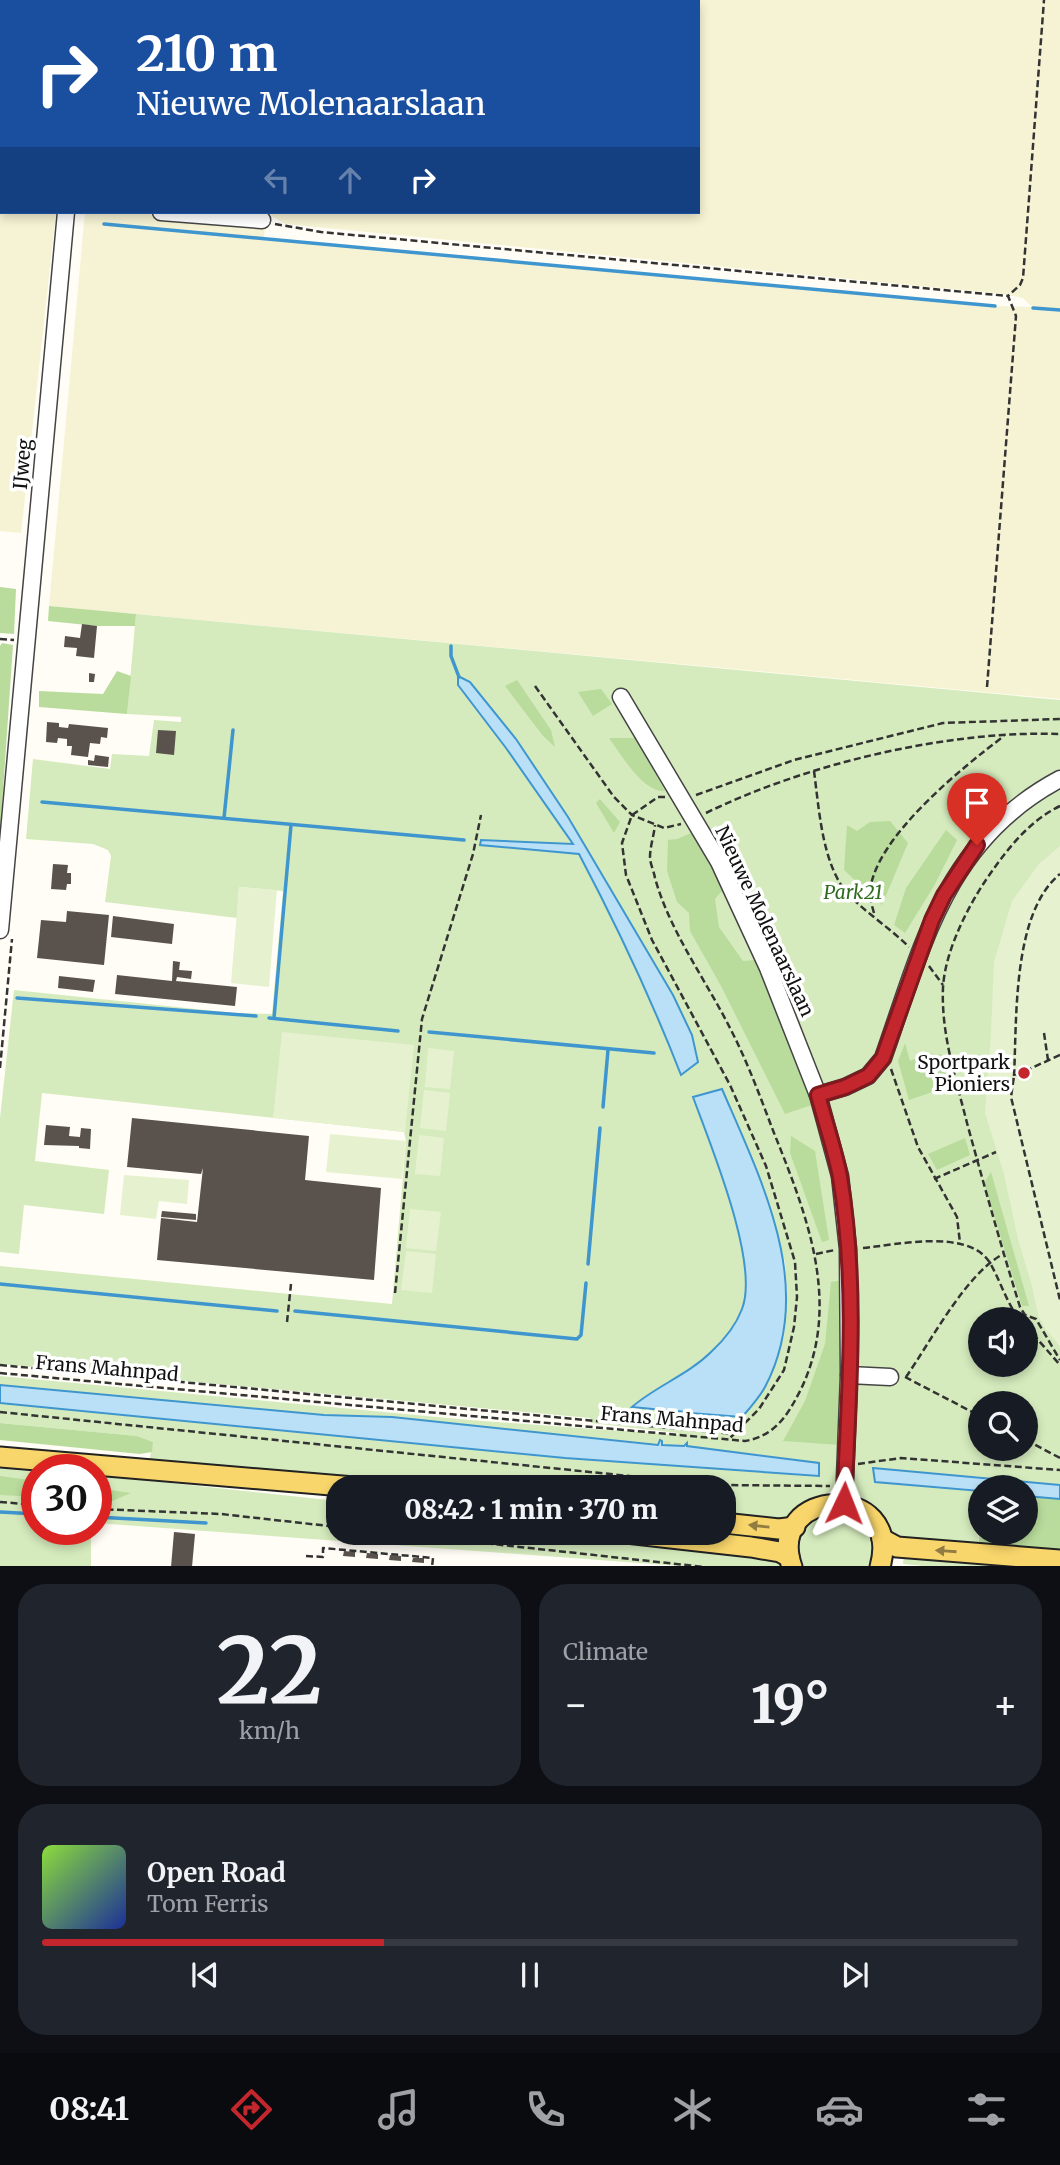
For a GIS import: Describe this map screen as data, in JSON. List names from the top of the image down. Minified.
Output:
{"streets":{"street":["IJweg","Nieuwe Molenaarslaan"],"path":["Frans Mahnpad"]},"parks":["Park21"],"places":["Sportpark Pioniers"],"page":{"turn":["210 m","Nieuwe Molenaarslaan"],"limit":"30","trip":"08:42 · 1 min · 370 m","tile":[["22","km/h"],"Climate"],"heat":["−","19°","+"],"song":["Open Road","Tom Ferris"],"tabs":"08:41"}}
